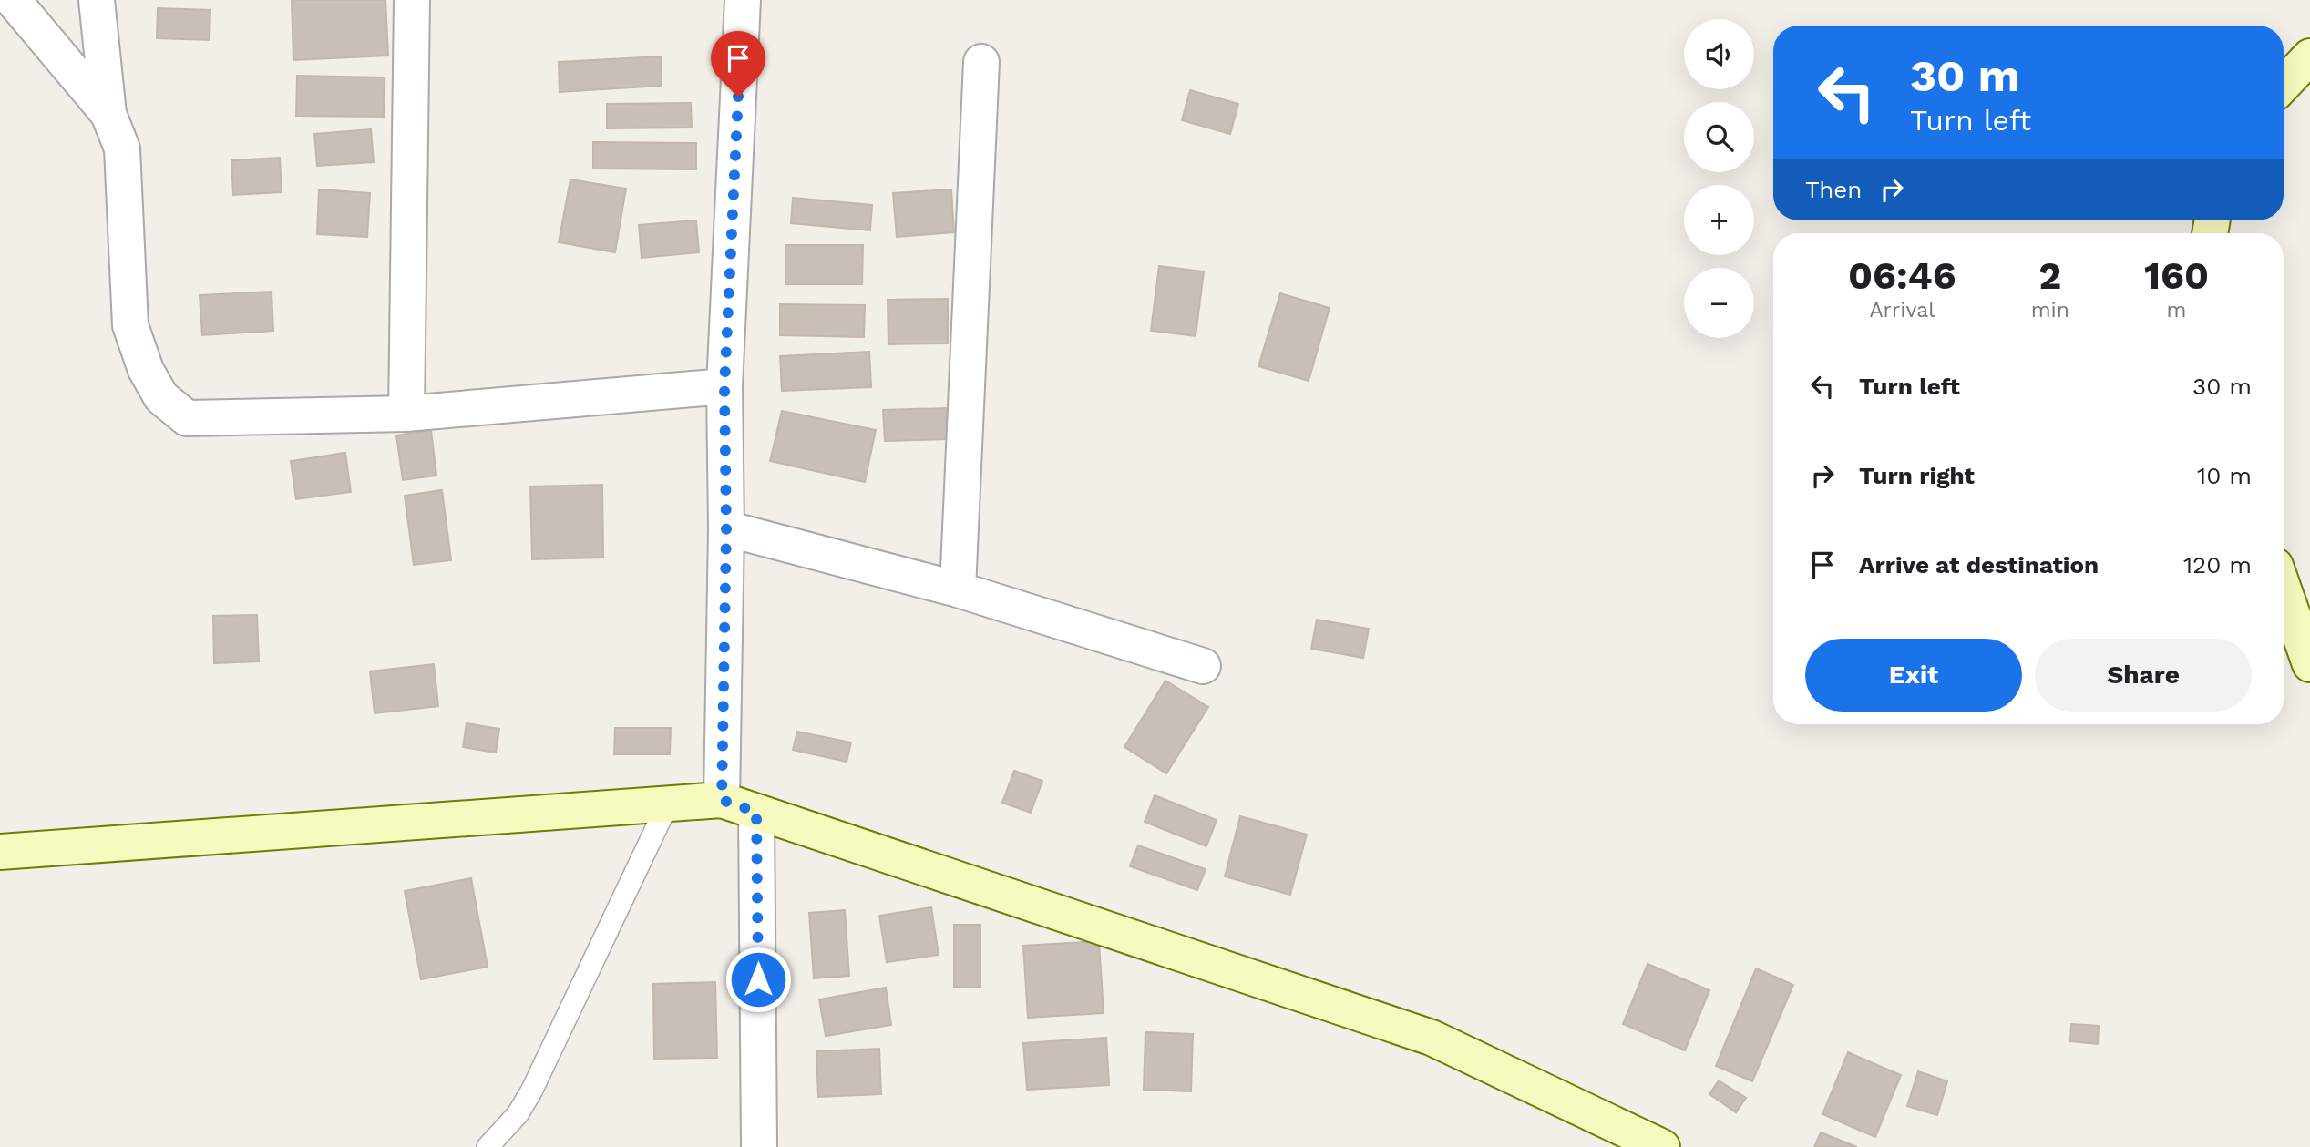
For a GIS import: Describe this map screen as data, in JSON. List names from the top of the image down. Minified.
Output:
{"page":{"map_buttons":["+","−"],"turn":["30 m","Turn left"],"then":"Then","eta":["06:46","Arrival","2","min","160","m"],"list":[{"name":"Turn left","value":"30 m"},{"name":"Turn right","value":"10 m"},{"name":"Arrive at destination","value":"120 m"}],"buttons":["Exit","Share"]}}
